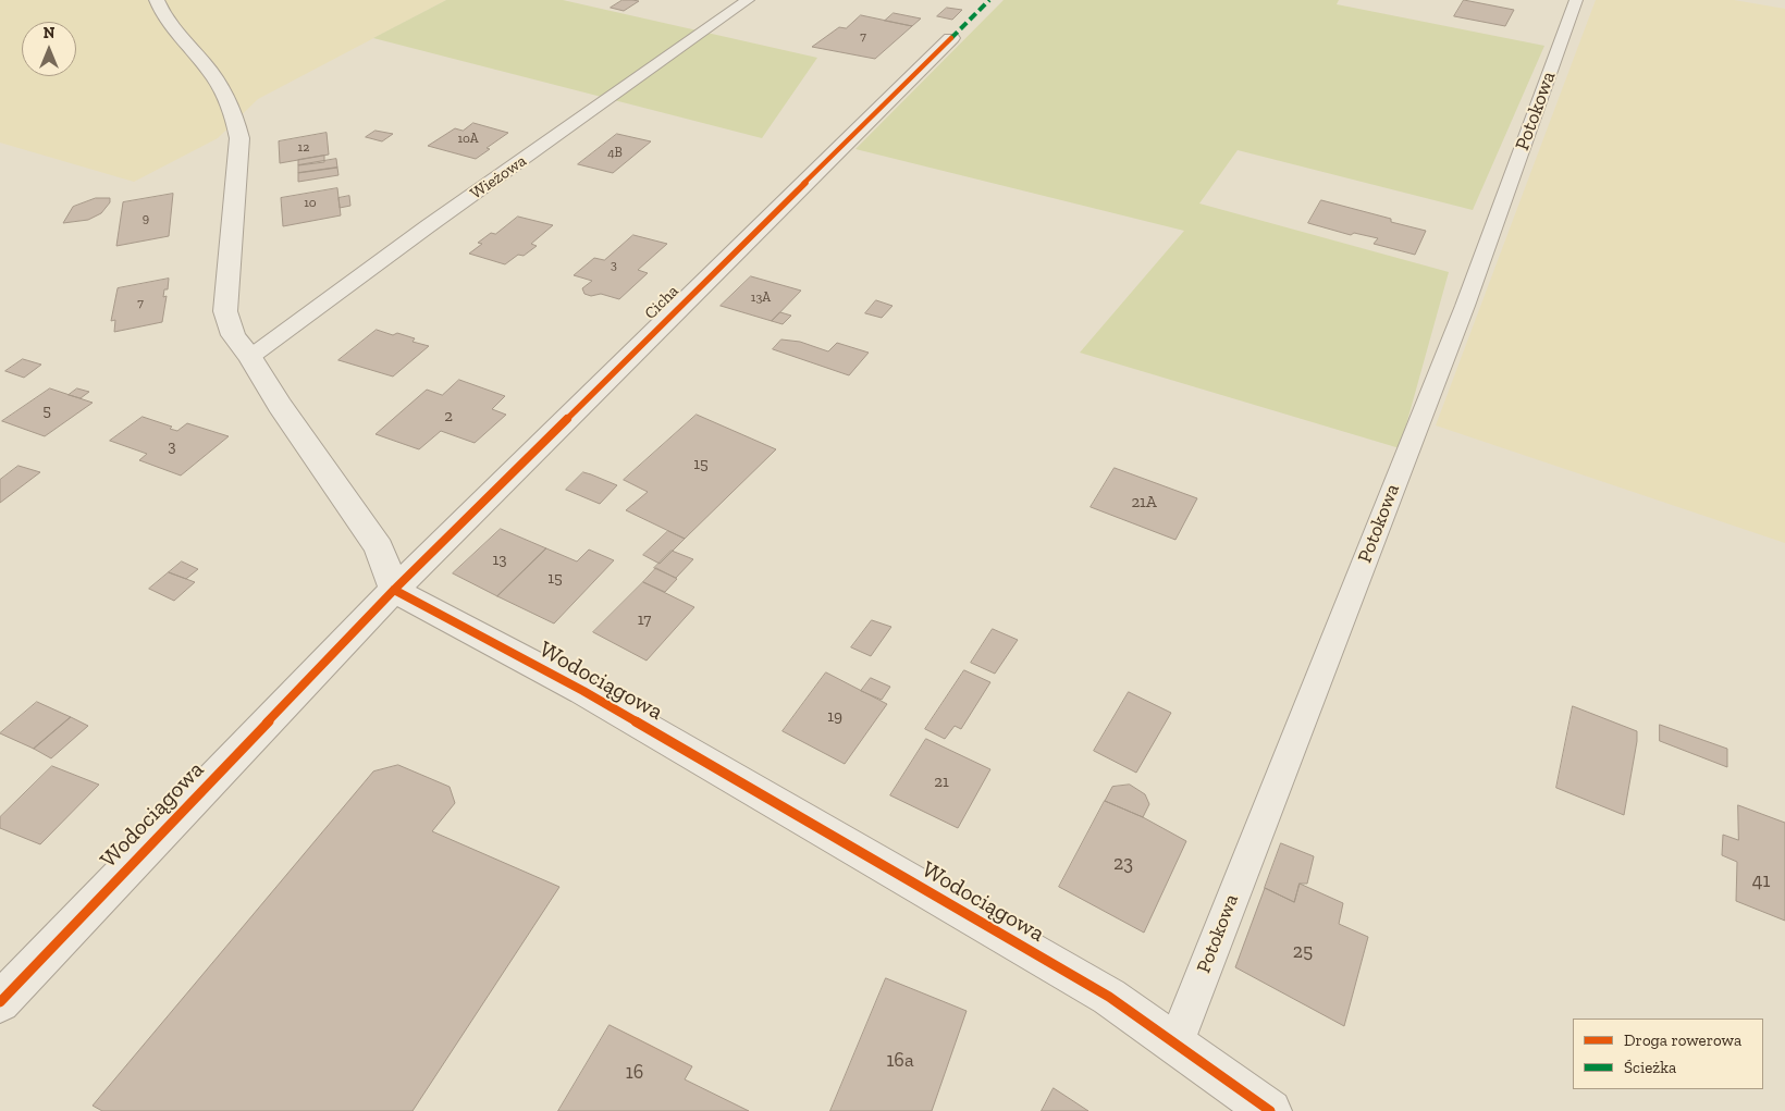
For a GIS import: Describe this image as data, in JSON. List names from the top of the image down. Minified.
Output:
{"streets":{"street":["Cicha","Wodociągowa"],"lane":["Potokowa","Wieżowa"]},"crossings":[["Potokowa","Wodociągowa"],["Cicha","Wodociągowa"]],"house_numbers":["7","10A","12","4B","10","9","3","13A","7","5","2","3","15","21A","13","15","17","19","21","23","41","25","16a","16"],"legend":["Droga rowerowa","Ścieżka"],"north":"top"}
